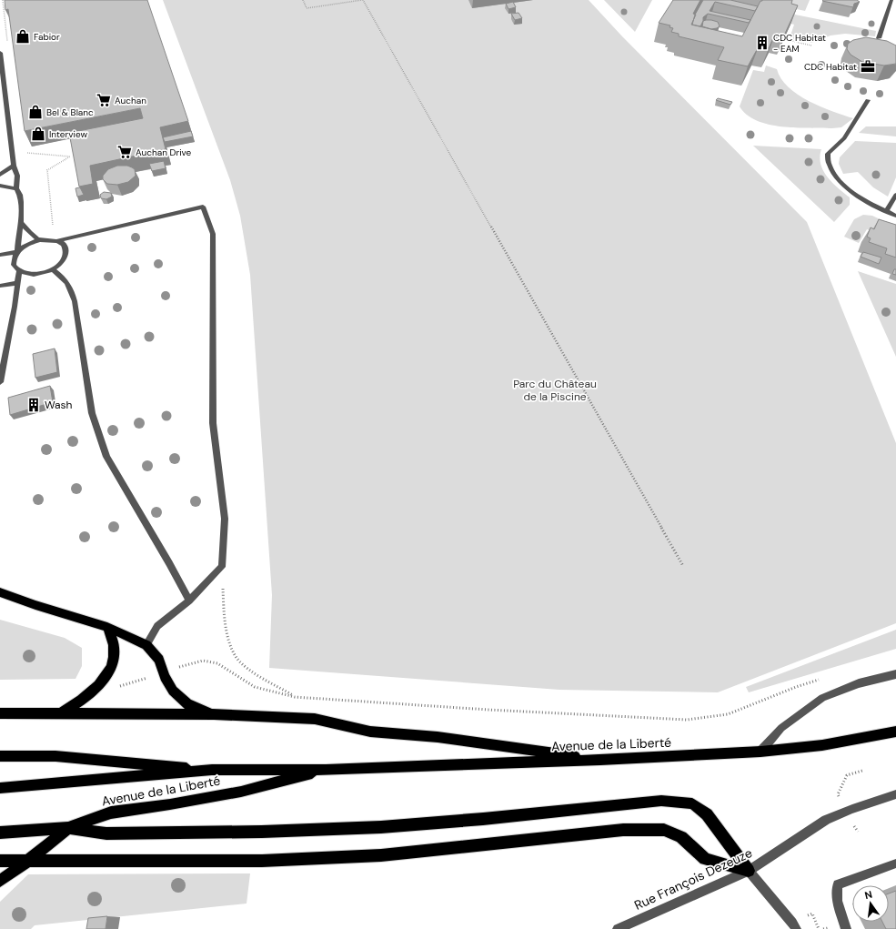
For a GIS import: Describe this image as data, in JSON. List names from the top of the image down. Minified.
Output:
{"streets":{"main road":["Avenue de la Liberté"],"street":["Rue François Dezeuze"]},"parks":["Parc du Château de la Piscine"],"places":{"shop":["Fabior","Bel & Blanc","Interview"],"building":["CDC Habitat - EAM","Wash"],"office":["CDC Habitat"],"supermarket":["Auchan","Auchan Drive"]},"north":"top"}
